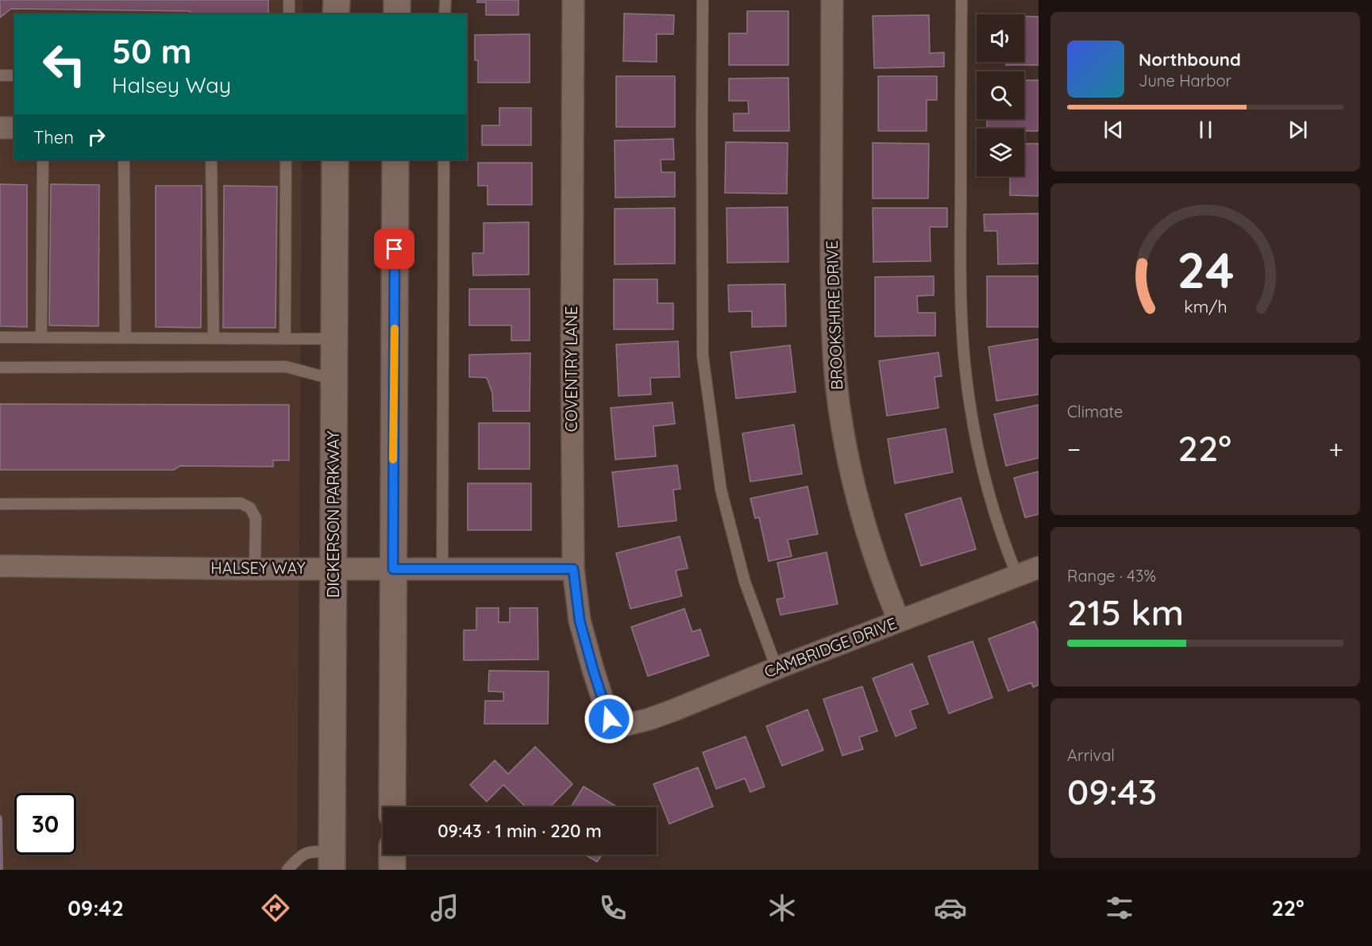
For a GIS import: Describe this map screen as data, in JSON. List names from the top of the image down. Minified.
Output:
{"streets":{"main road":["DICKERSON PARKWAY"],"street":["BROOKSHIRE DRIVE","COVENTRY LANE","HALSEY WAY","CAMBRIDGE DRIVE"]},"crossings":[["BROOKSHIRE DRIVE","CAMBRIDGE DRIVE"],["COVENTRY LANE","HALSEY WAY"],["COVENTRY LANE","CAMBRIDGE DRIVE"],["DICKERSON PARKWAY","HALSEY WAY"]],"page":{"turn":["50 m","Halsey Way"],"song":["Northbound","June Harbor"],"then":"Then","tile":["Climate",["Range · 43%","215 km"],["Arrival","09:43"]],"heat":["−","22°","+"],"limit":"30","trip":"09:43 · 1 min · 220 m","tabs":["09:42","22°"],"gauge":["24","km/h"]}}
